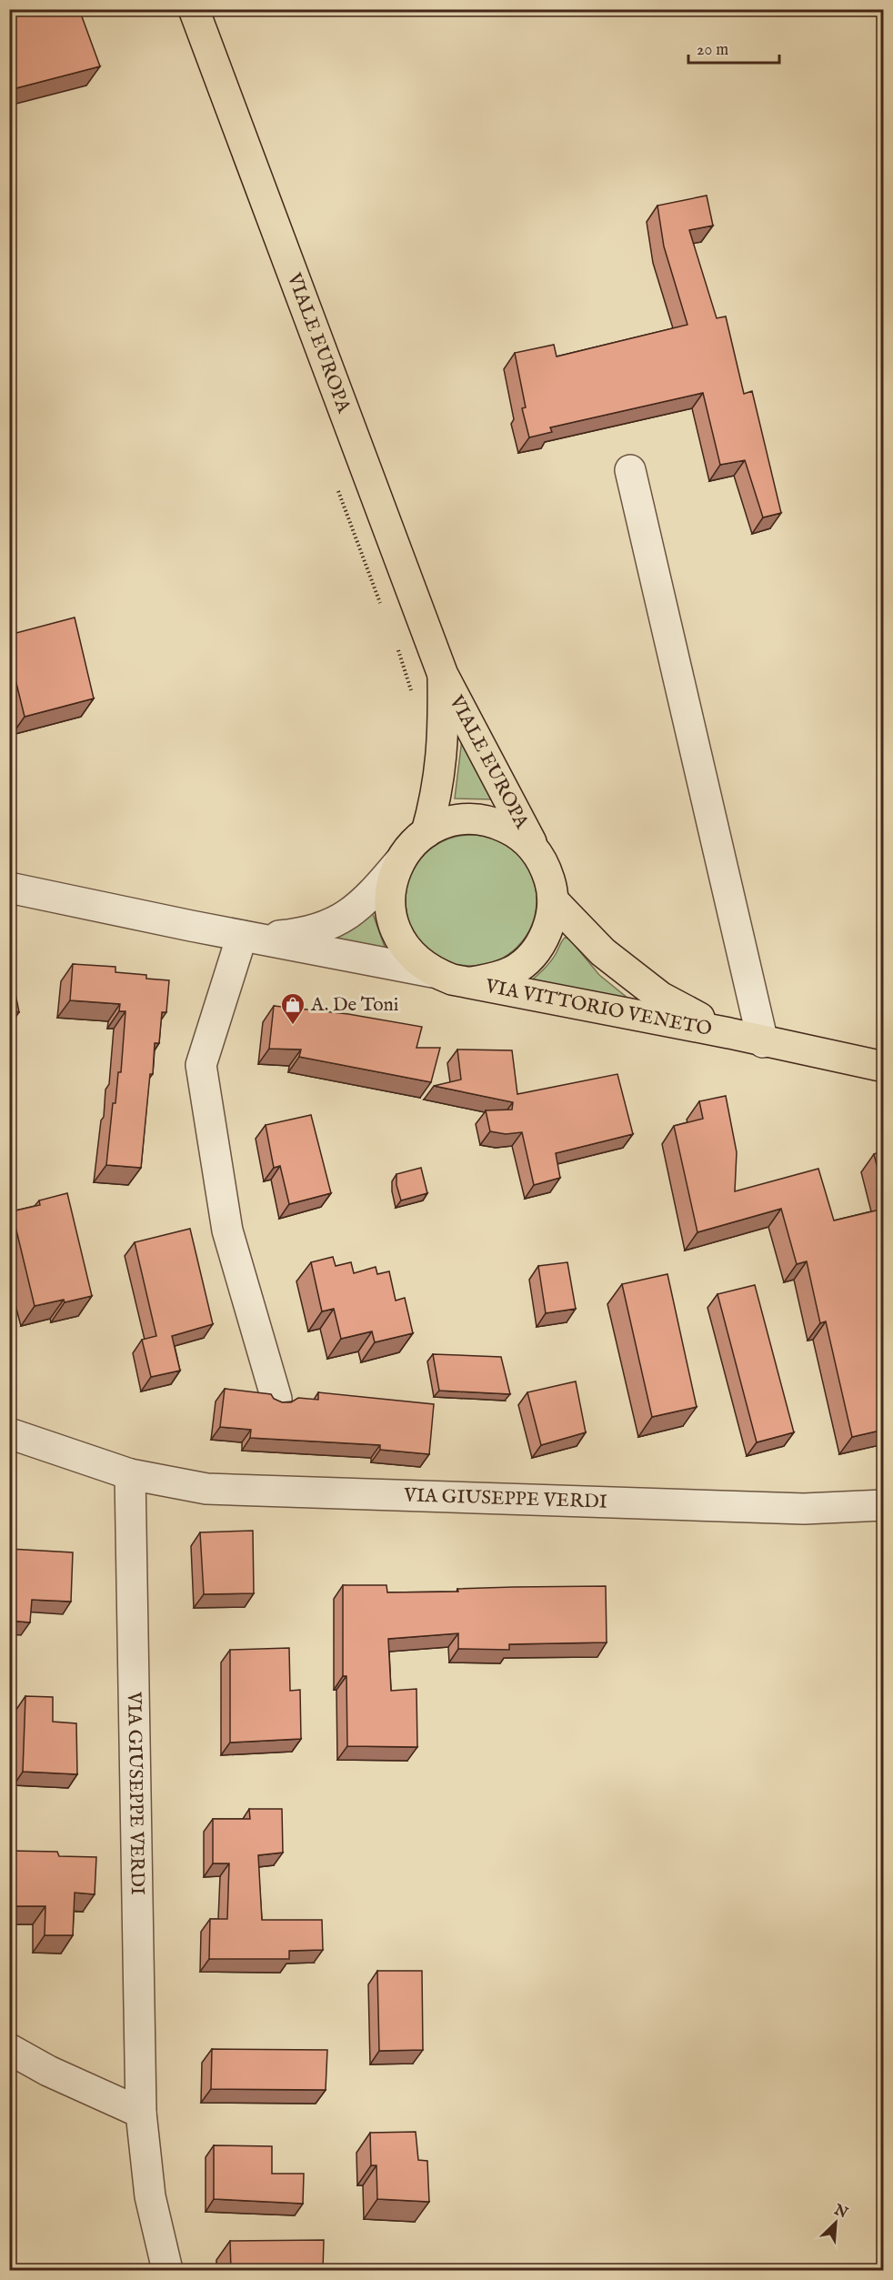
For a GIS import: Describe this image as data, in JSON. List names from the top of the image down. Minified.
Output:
{"streets":{"main road":["VIALE EUROPA","VIA VITTORIO VENETO"],"street":["VIA GIUSEPPE VERDI"]},"crossings":[["VIALE EUROPA","VIA VITTORIO VENETO"]],"places":{"shop":["A. De Toni"]},"scale_bar":"20 m","north":"top right"}
